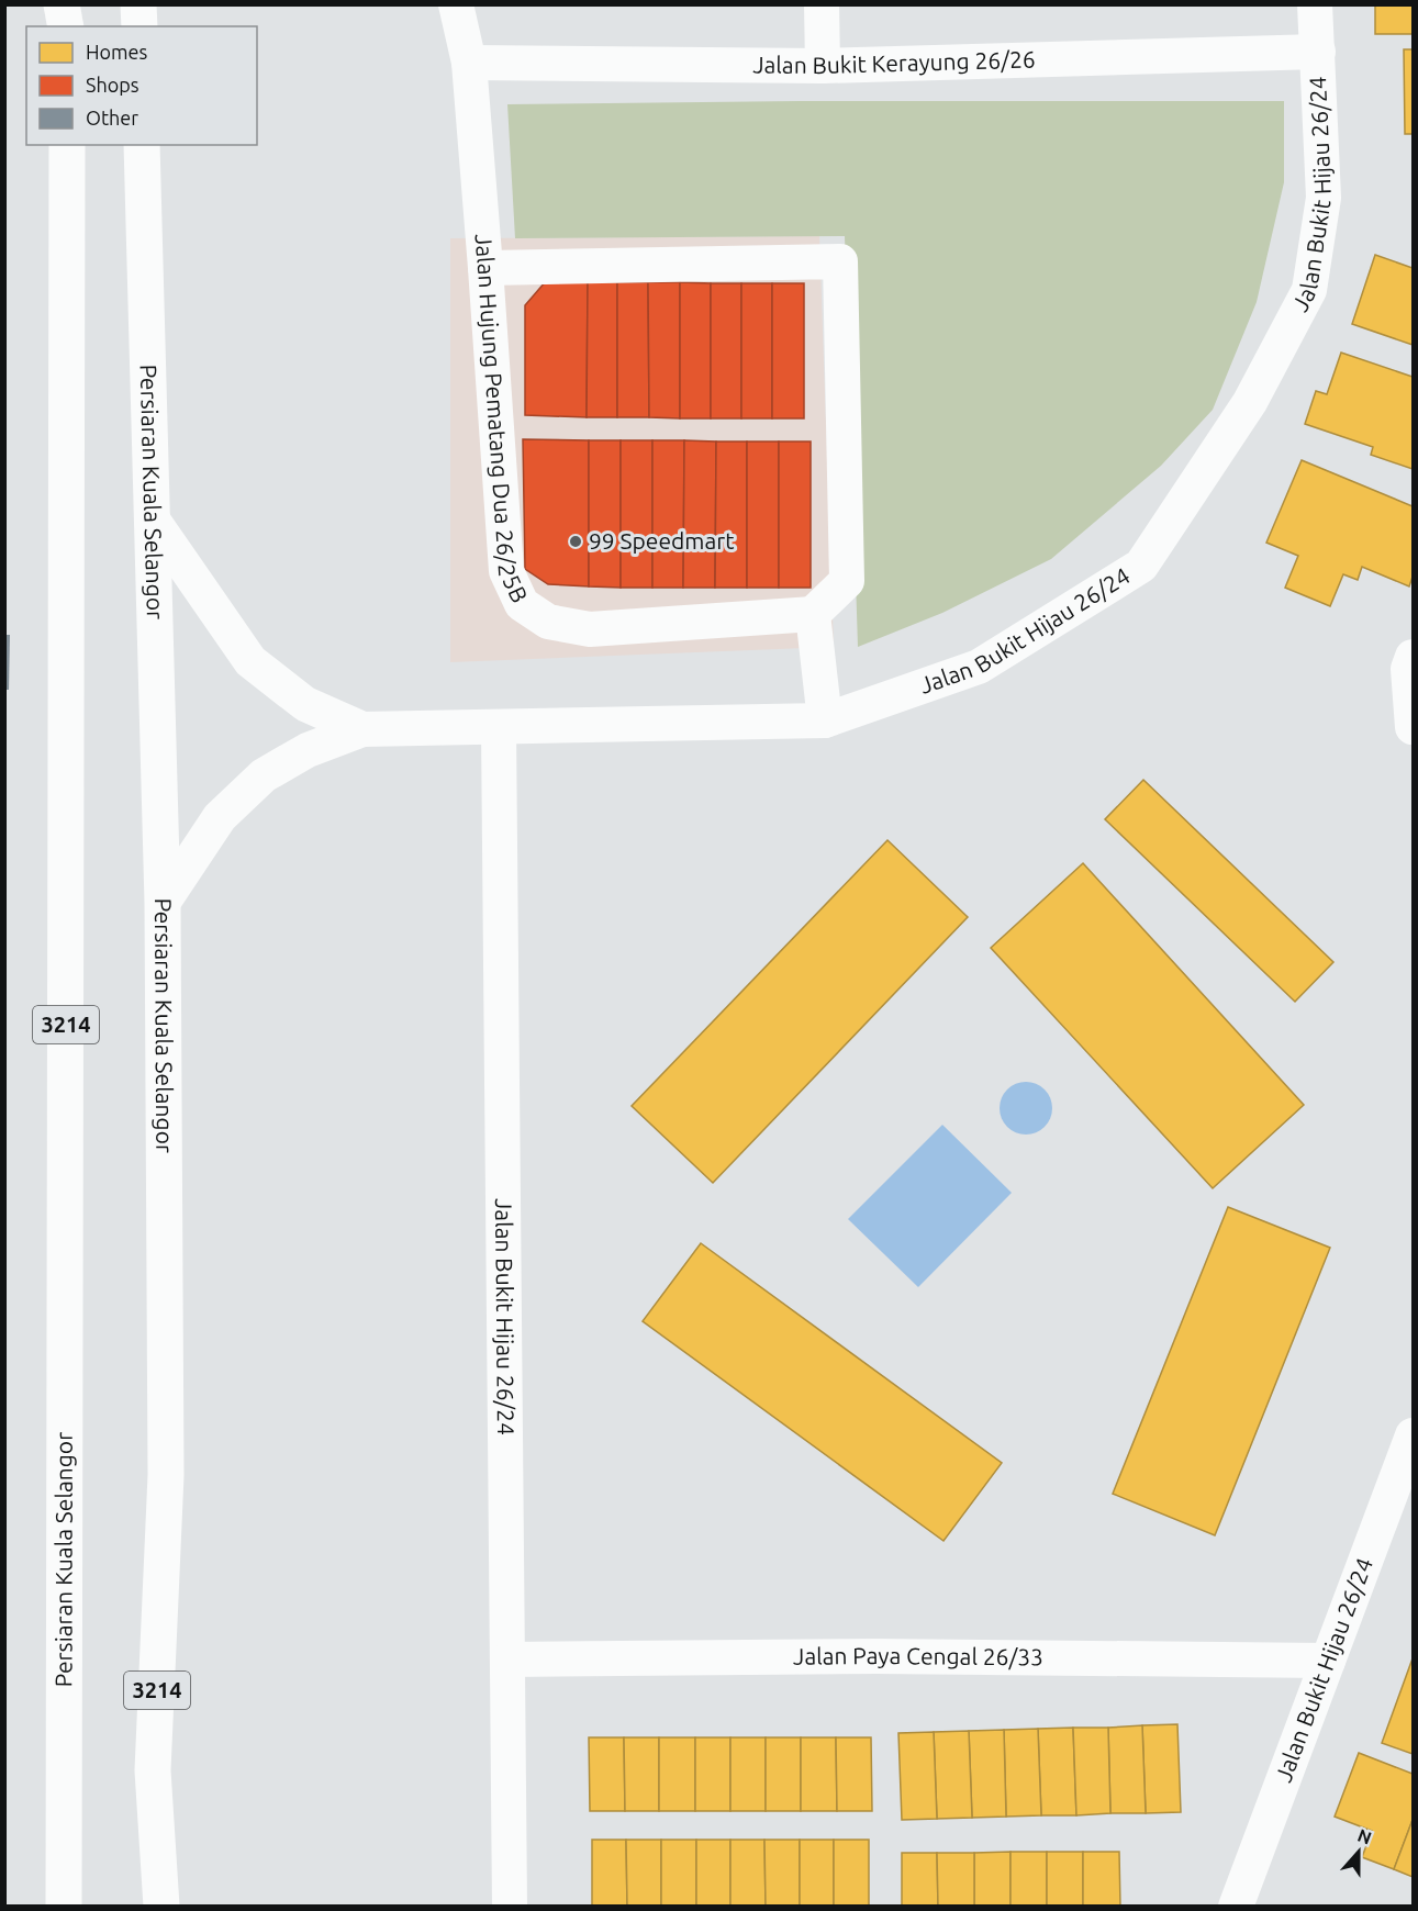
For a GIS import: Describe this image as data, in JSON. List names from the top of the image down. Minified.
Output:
{"streets":{"main road":["Persiaran Kuala Selangor","3214"],"street":["Jalan Bukit Kerayung 26/26","Jalan Bukit Hijau 26/24","Jalan Hujung Pematang Dua 26/25B","Jalan Paya Cengal 26/33"]},"crossings":[["Jalan Bukit Kerayung 26/26","Jalan Bukit Hijau 26/24"],["Jalan Bukit Kerayung 26/26","Jalan Hujung Pematang Dua 26/25B"],["Jalan Bukit Hijau 26/24","Jalan Paya Cengal 26/33"]],"places":["99 Speedmart"],"legend":["Homes","Shops","Other"],"north":"top"}
